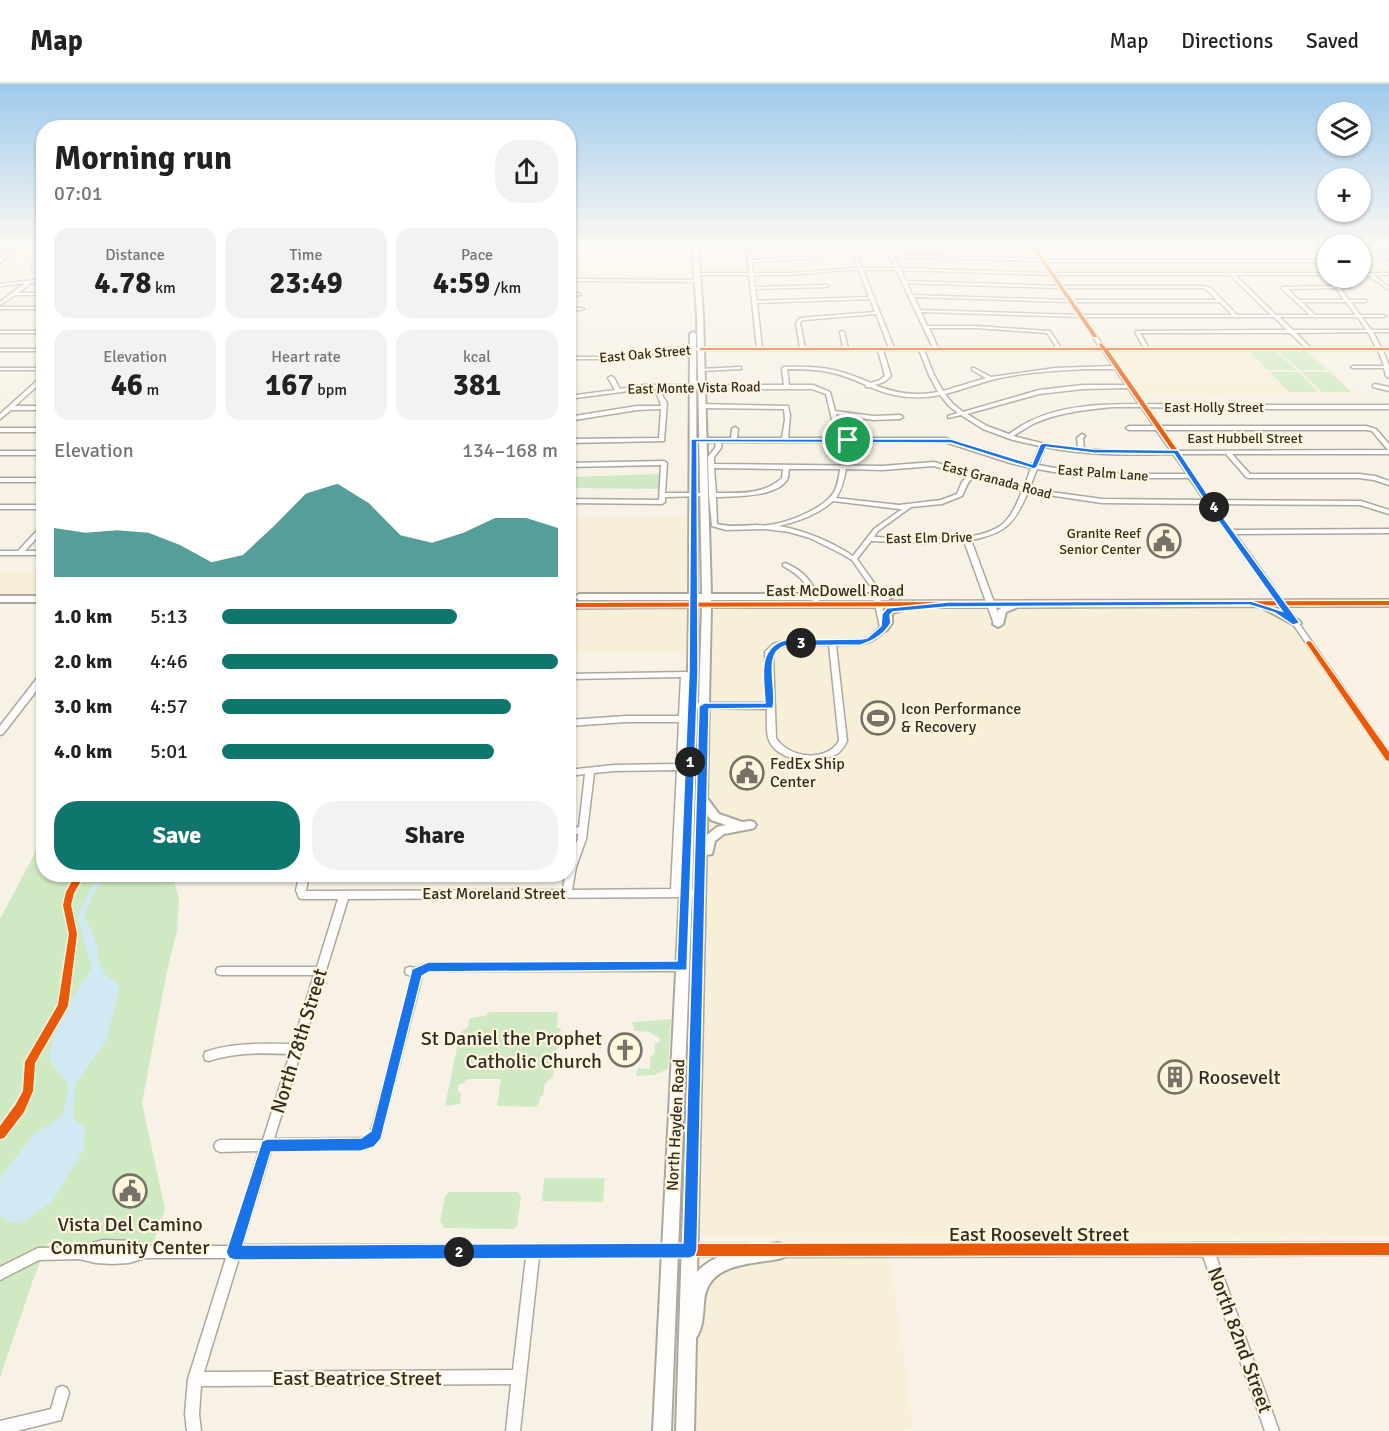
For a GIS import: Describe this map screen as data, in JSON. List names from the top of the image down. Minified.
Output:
{"streets":{"main road":["East McDowell Road","North Hayden Road"],"street":["East Oak Street","East Monte Vista Road","East Holly Street","East Hubbell Street","East Palm Lane","East Granada Road","East Elm Drive","East Moreland Street","North 78th Street","East Roosevelt Street","North 82nd Street","East Beatrice Street"]},"crossings":[["East Oak Street","North Hayden Road"],["East Monte Vista Road","North Hayden Road"],["East Holly Street","East Hubbell Street"],["East Hubbell Street","East Elm Drive"],["East Palm Lane","East Elm Drive"],["East Palm Lane","North Hayden Road"],["East Granada Road","East Elm Drive"],["East McDowell Road","North Hayden Road"],["East Moreland Street","North 78th Street"],["East Moreland Street","North Hayden Road"],["North 78th Street","East Roosevelt Street"],["North 78th Street","East Beatrice Street"],["North Hayden Road","East Roosevelt Street"],["East Roosevelt Street","North 82nd Street"]],"places":{"public building":["Granite Reef Senior Center","FedEx Ship Center","Vista Del Camino Community Center"],"sports":["Icon Performance & Recovery"],"church":["St Daniel the Prophet Catholic Church"],"building":["Roosevelt"]},"page":{"header":"Map","nav":["Map","Directions","Saved"],"map_buttons":["+","−"],"heading":["Morning run","07:01"],"stats":[["Distance","4.78 km"],["Time","23:49"],["Pace","4:59 /km"],["Elevation","46 m"],["Heart rate","167 bpm"],["kcal","381"]],"chart":["Elevation","134–168 m"],"pins":["4","3","1","2"],"list":[{"name":"1.0 km","note":"5:13"},{"name":"2.0 km","note":"4:46"},{"name":"3.0 km","note":"4:57"},{"name":"4.0 km","note":"5:01"}],"buttons":["Save","Share"]}}
